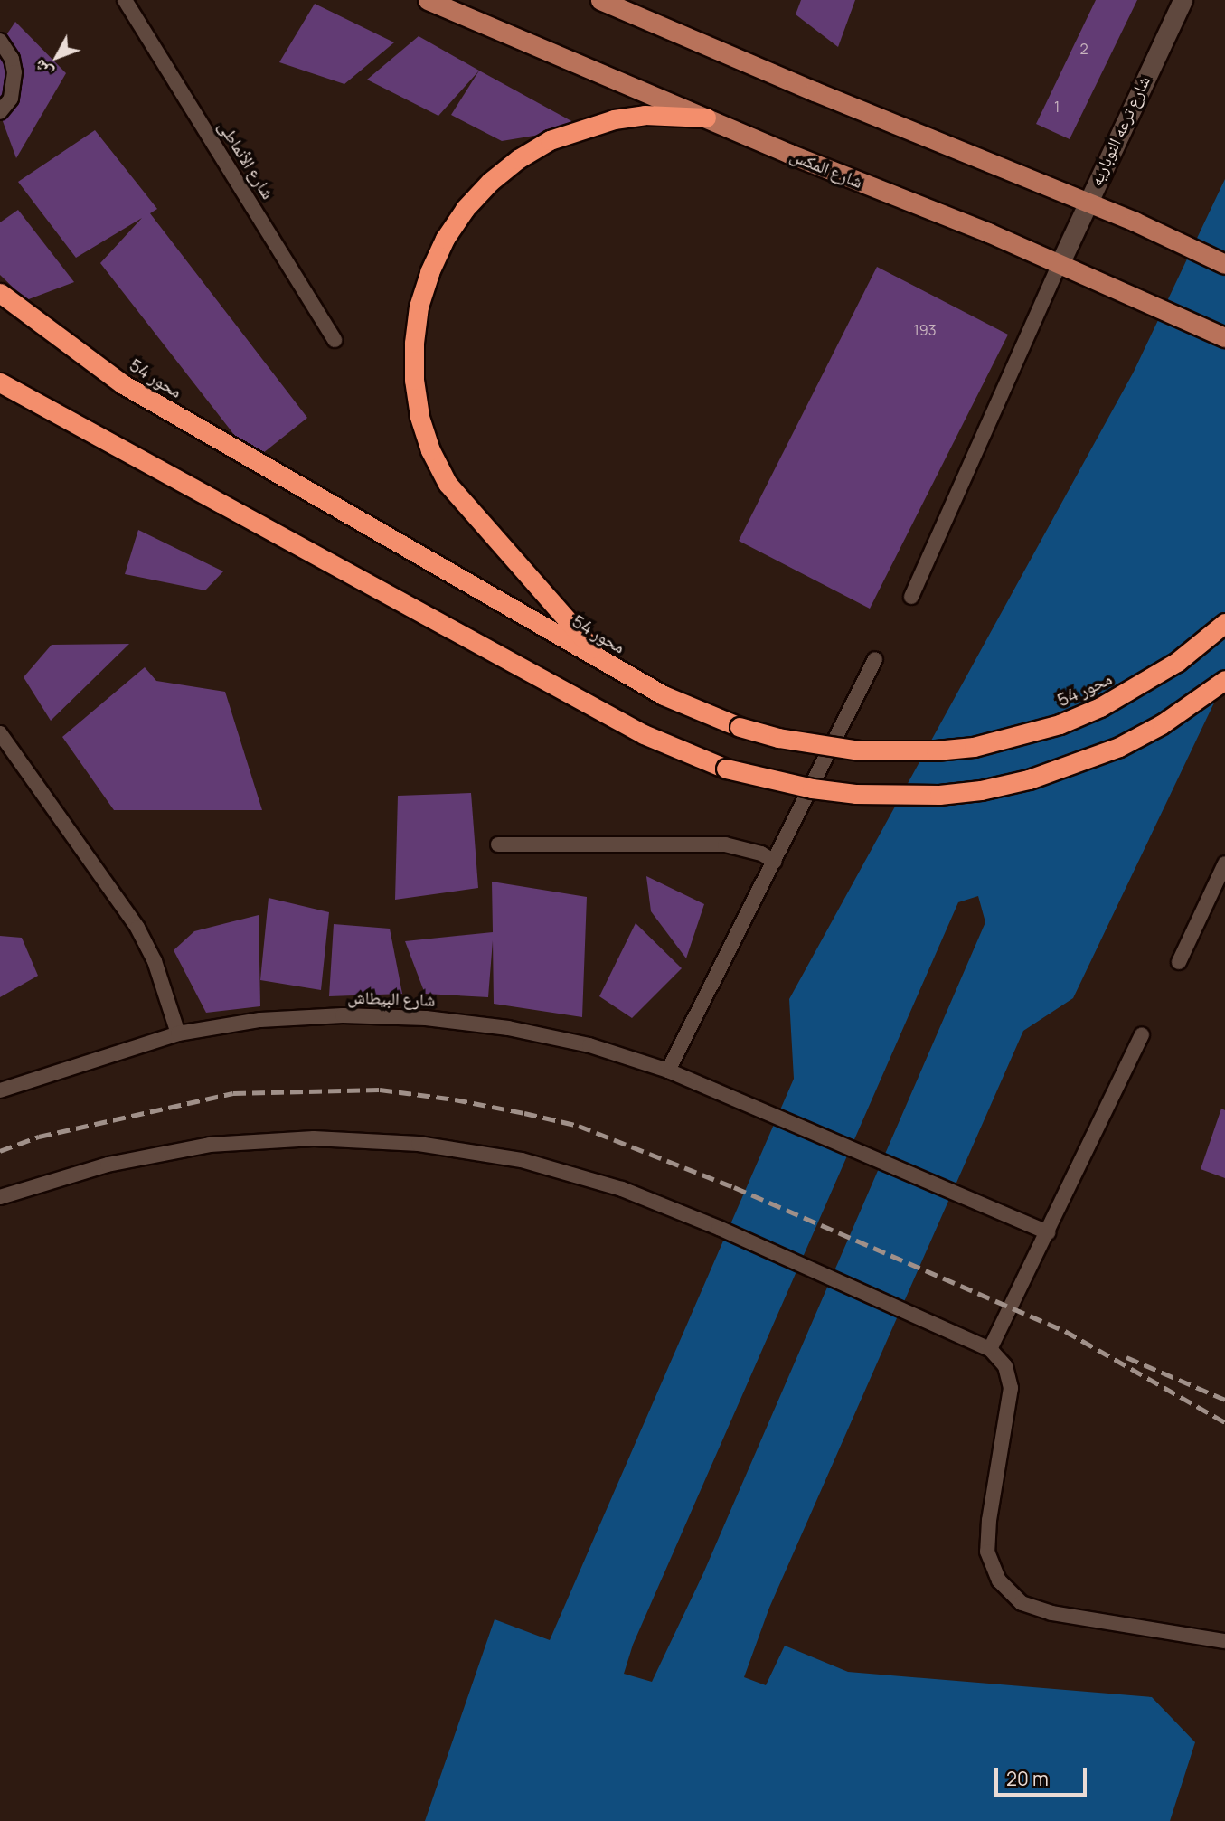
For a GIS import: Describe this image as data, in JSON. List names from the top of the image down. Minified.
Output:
{"streets":{"highway":["محور 54"],"main road":["شارع المكس"],"street":["شارع ترعه النوباريه"],"lane":["شارع الأنماطى","شارع البيطاش"]},"crossings":[["شارع ترعه النوباريه","شارع المكس"]],"house_numbers":["2","1","193"],"scale_bar":"20 m","north":"bottom left"}
